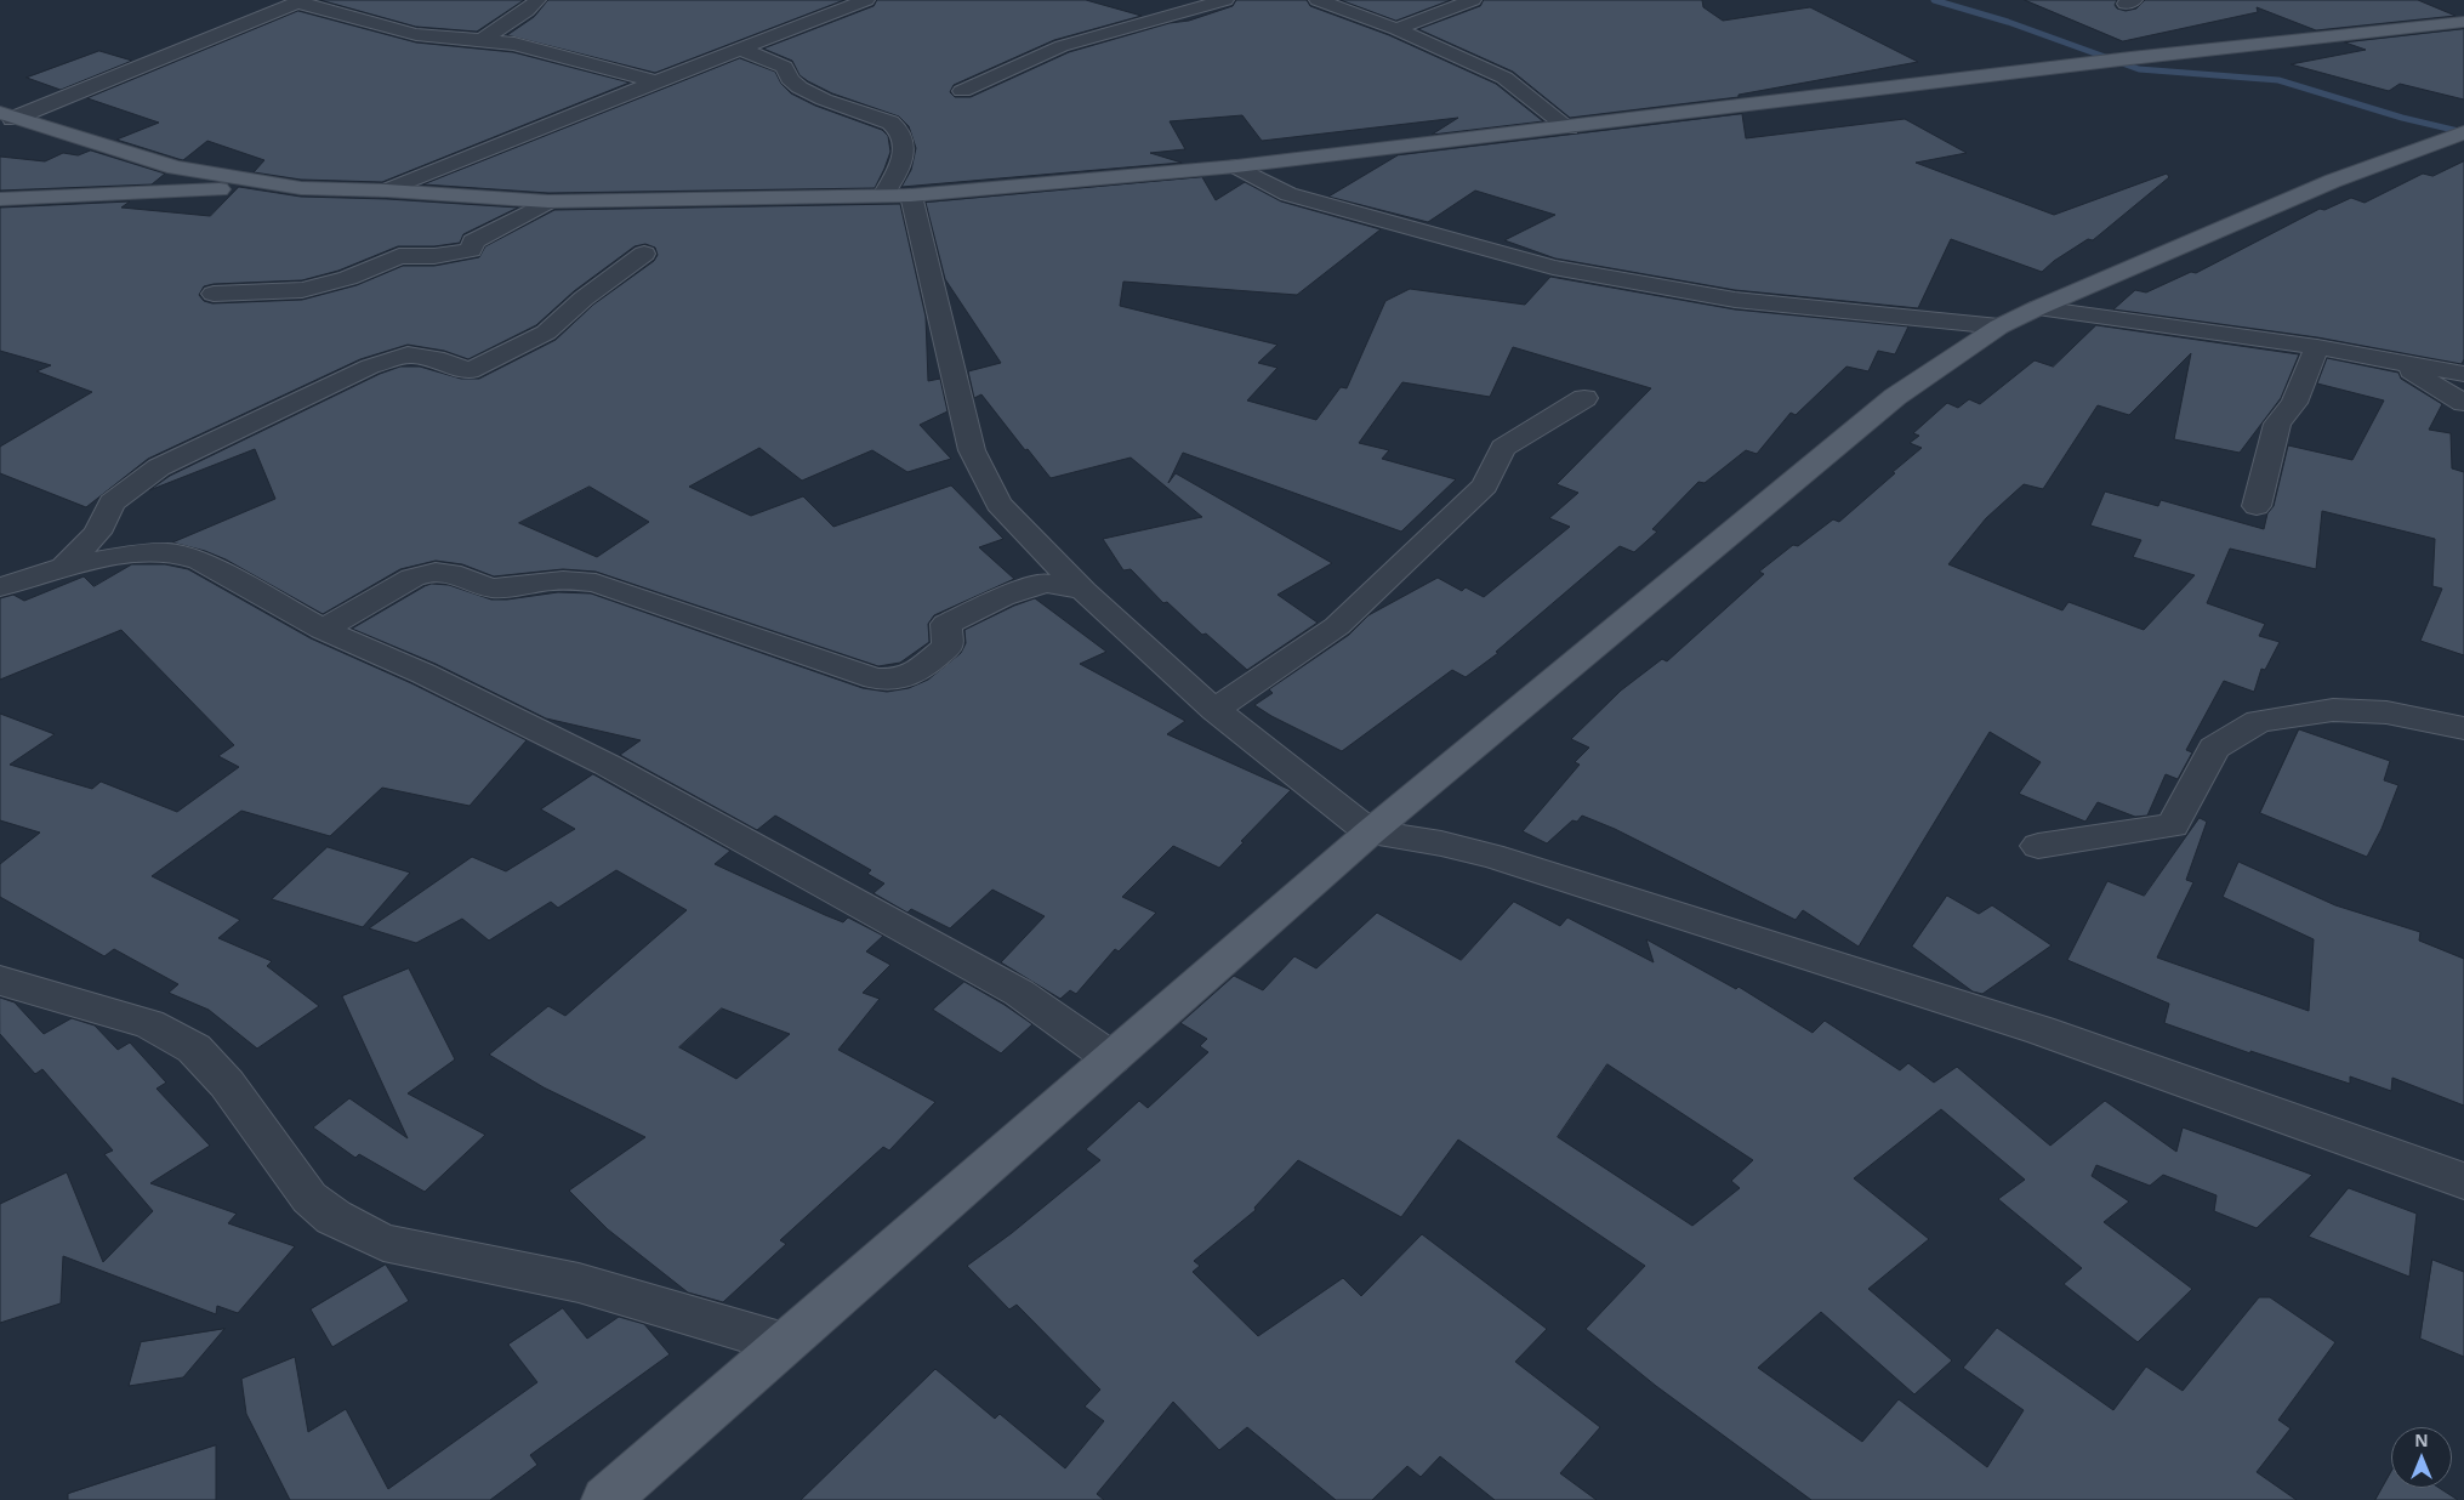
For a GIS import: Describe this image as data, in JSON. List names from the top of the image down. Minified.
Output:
{"north":"top"}
